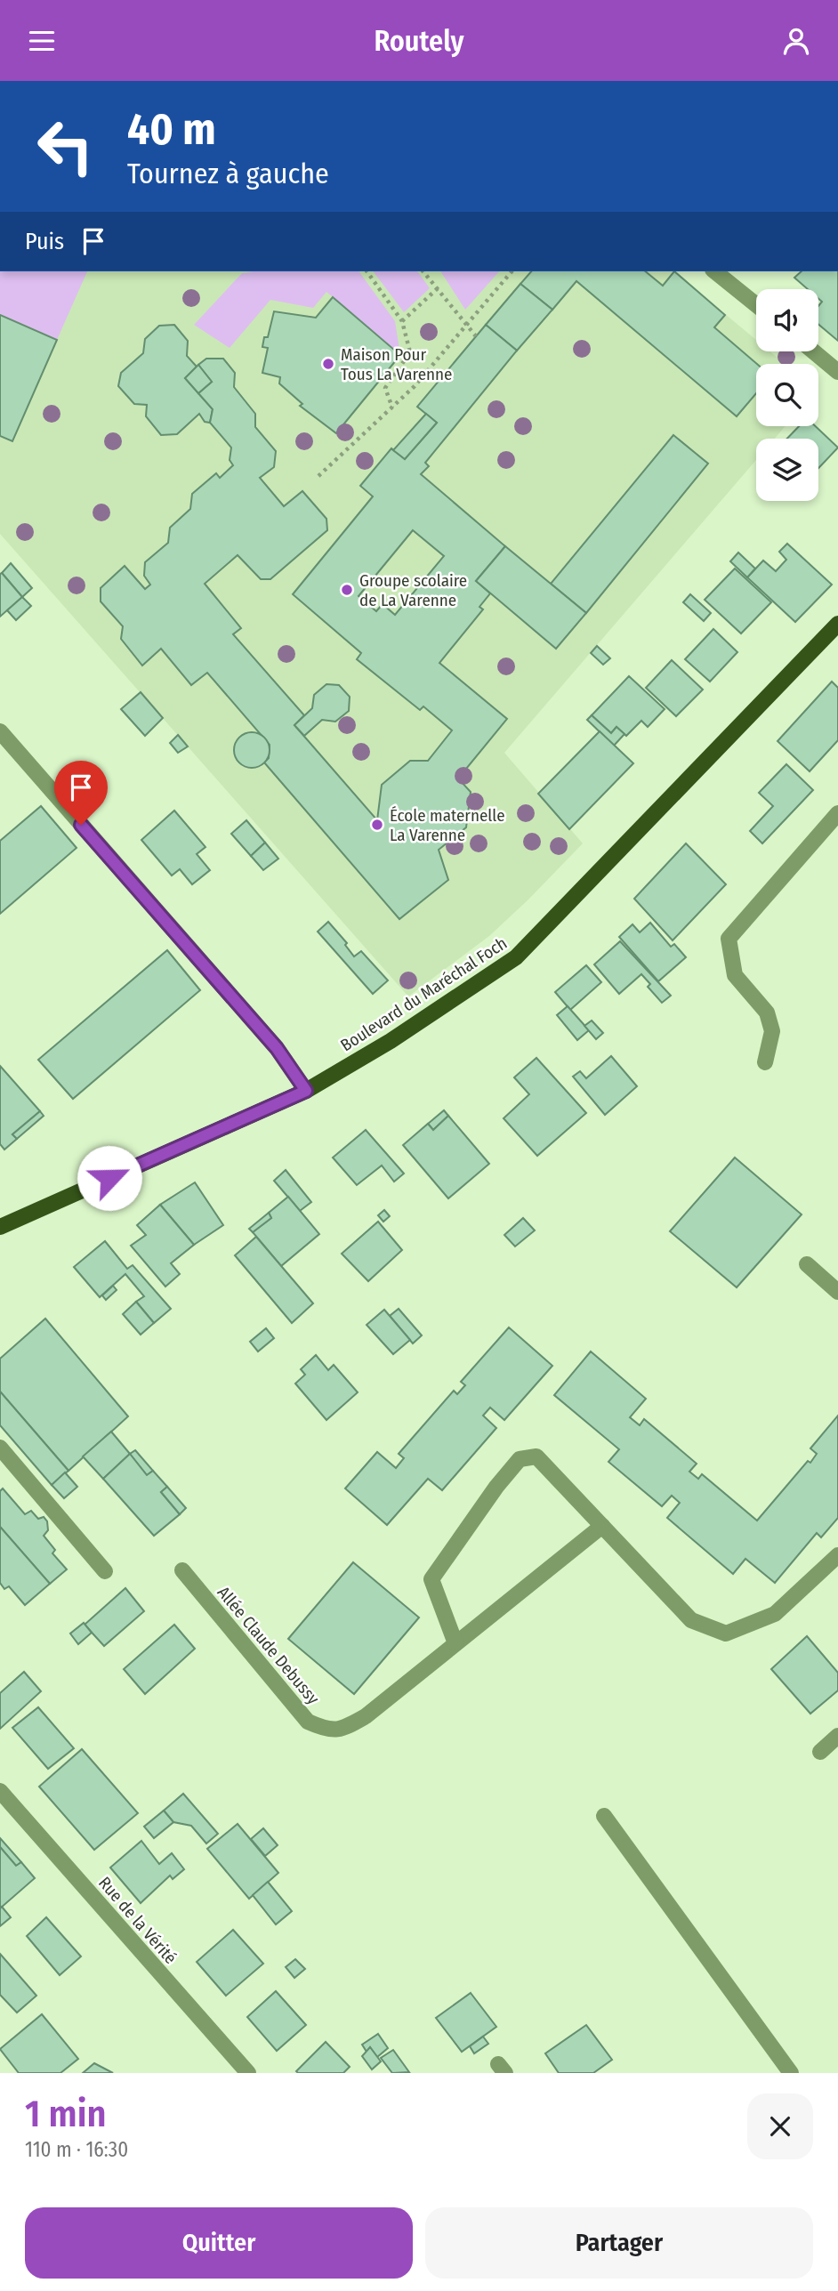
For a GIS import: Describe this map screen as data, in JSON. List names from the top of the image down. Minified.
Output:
{"streets":{"main road":["Boulevard du Maréchal Foch"],"street":["Allée Claude Debussy","Rue de la Vérité"]},"places":["Maison Pour Tous La Varenne","Groupe scolaire de La Varenne","École maternelle La Varenne"],"page":{"header":"Routely","turn":["40 m","Tournez à gauche"],"then":"Puis","heading":["1 min","110 m · 16:30"],"buttons":["Quitter","Partager"]}}
